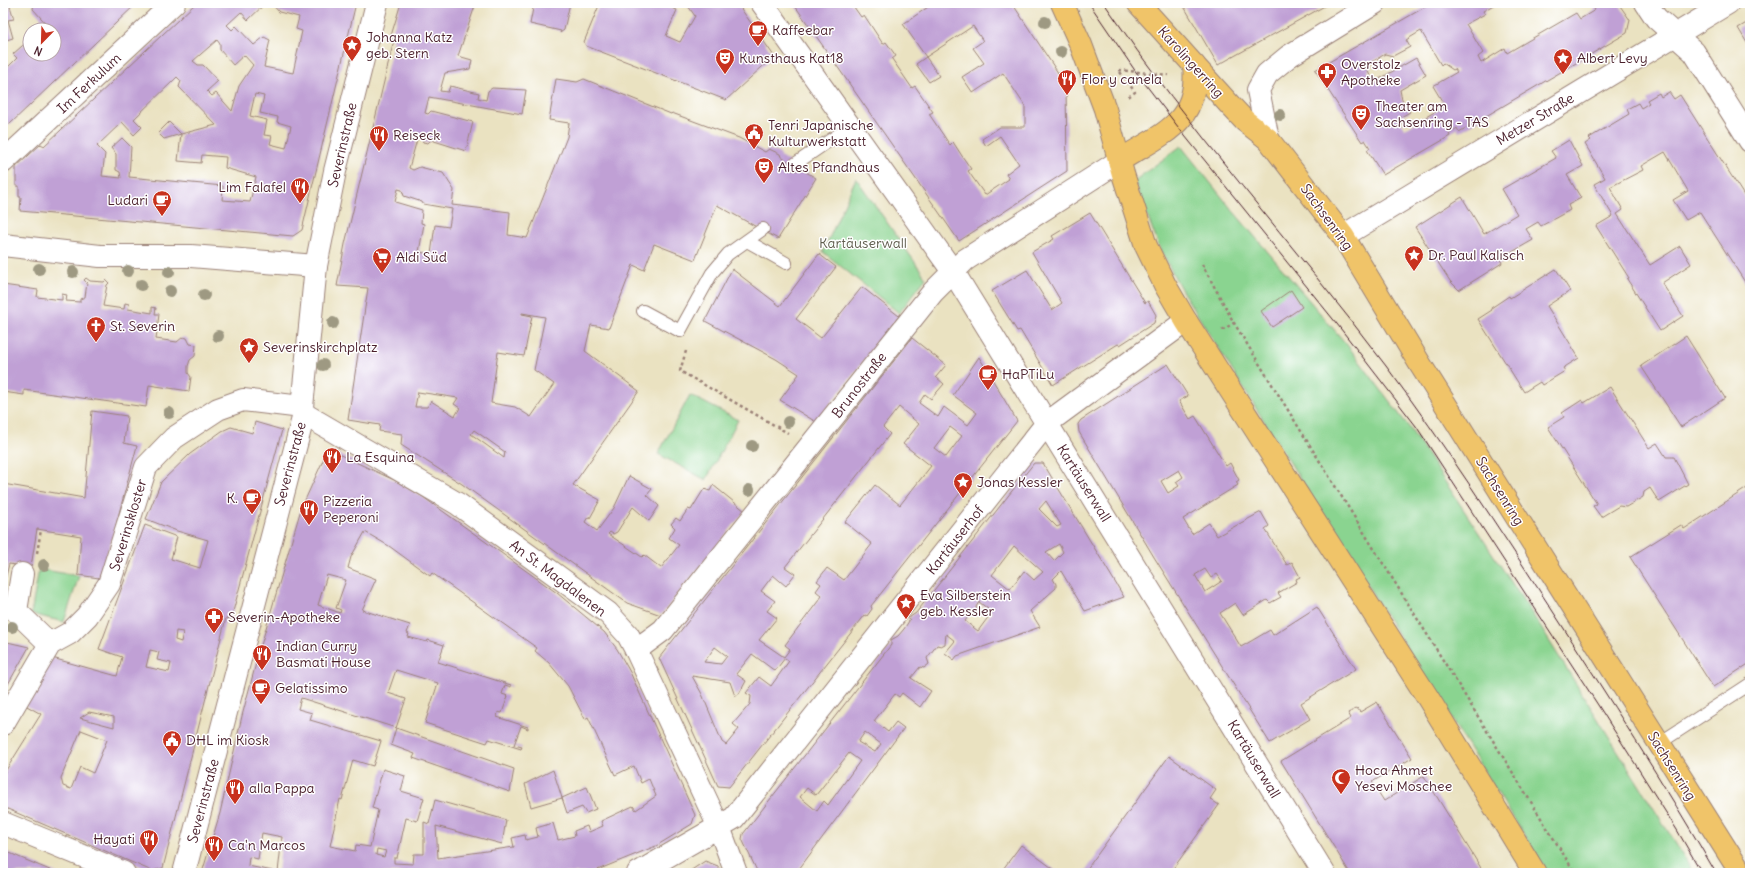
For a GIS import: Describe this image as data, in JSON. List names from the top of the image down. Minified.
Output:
{"streets":{"main road":["Karolingerring","Sachsenring"],"street":["Im Ferkulum","Metzer Straße","Severinstraße","Brunostraße","Kartäuserwall","Severinskloster","Kartäuserhof","An St. Magdalenen"]},"crossings":[["Karolingerring","Sachsenring"],["Metzer Straße","Sachsenring"],["Severinstraße","Severinskloster"],["Severinstraße","An St. Magdalenen"],["Brunostraße","Kartäuserwall"],["Brunostraße","An St. Magdalenen"],["Kartäuserwall","Kartäuserhof"],["Severinskloster","An St. Magdalenen"],["Kartäuserhof","An St. Magdalenen"]],"parks":["Kartäuserwall"],"places":{"cafe":["Kaffeebar","Ludari","HaPTiLu","K.","Gelatissimo"],"place":["Johanna Katz geb. Stern","Albert Levy","Dr. Paul Kalisch","Severinskirchplatz","Jonas Kessler","Eva Silberstein geb. Kessler"],"theatre":["Kunsthaus Kat18","Theater am Sachsenring - TAS","Altes Pfandhaus"],"pharmacy":["Overstolz Apotheke","Severin-Apotheke"],"restaurant":["Flor y canela","Reiseck","Lim Falafel","La Esquina","Pizzeria Peperoni","Indian Curry Basmati House","alla Pappa","Hayati","Ca'n Marcos"],"public building":["Tenri Japanische Kulturwerkstatt","DHL im Kiosk"],"supermarket":["Aldi Süd"],"church":["St. Severin"],"mosque":["Hoca Ahmet Yesevi Moschee"]},"north":"bottom left"}
